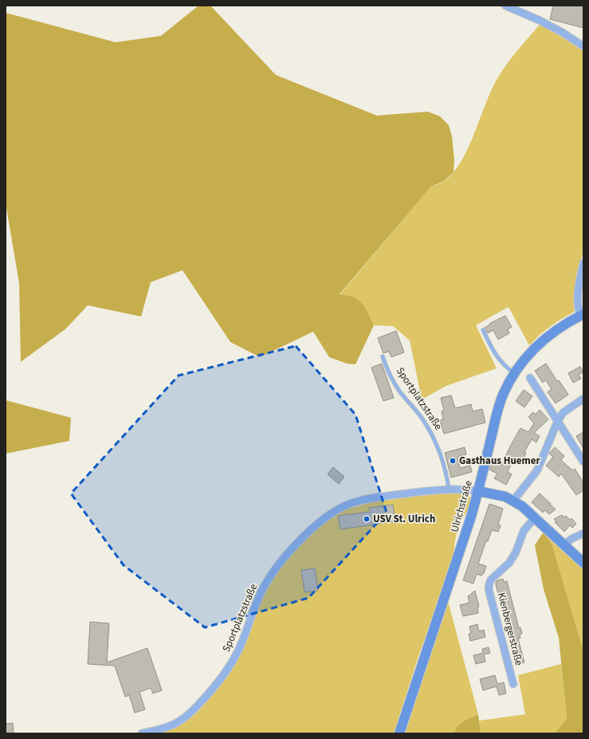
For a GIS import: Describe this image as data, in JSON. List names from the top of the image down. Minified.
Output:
{"streets":{"street":["Sportplatzstraße","Ulrichstraße","Kienbergerstraße"]},"crossings":[["Sportplatzstraße","Ulrichstraße"]],"places":["Gasthaus Huemer","USV St. Ulrich"]}
